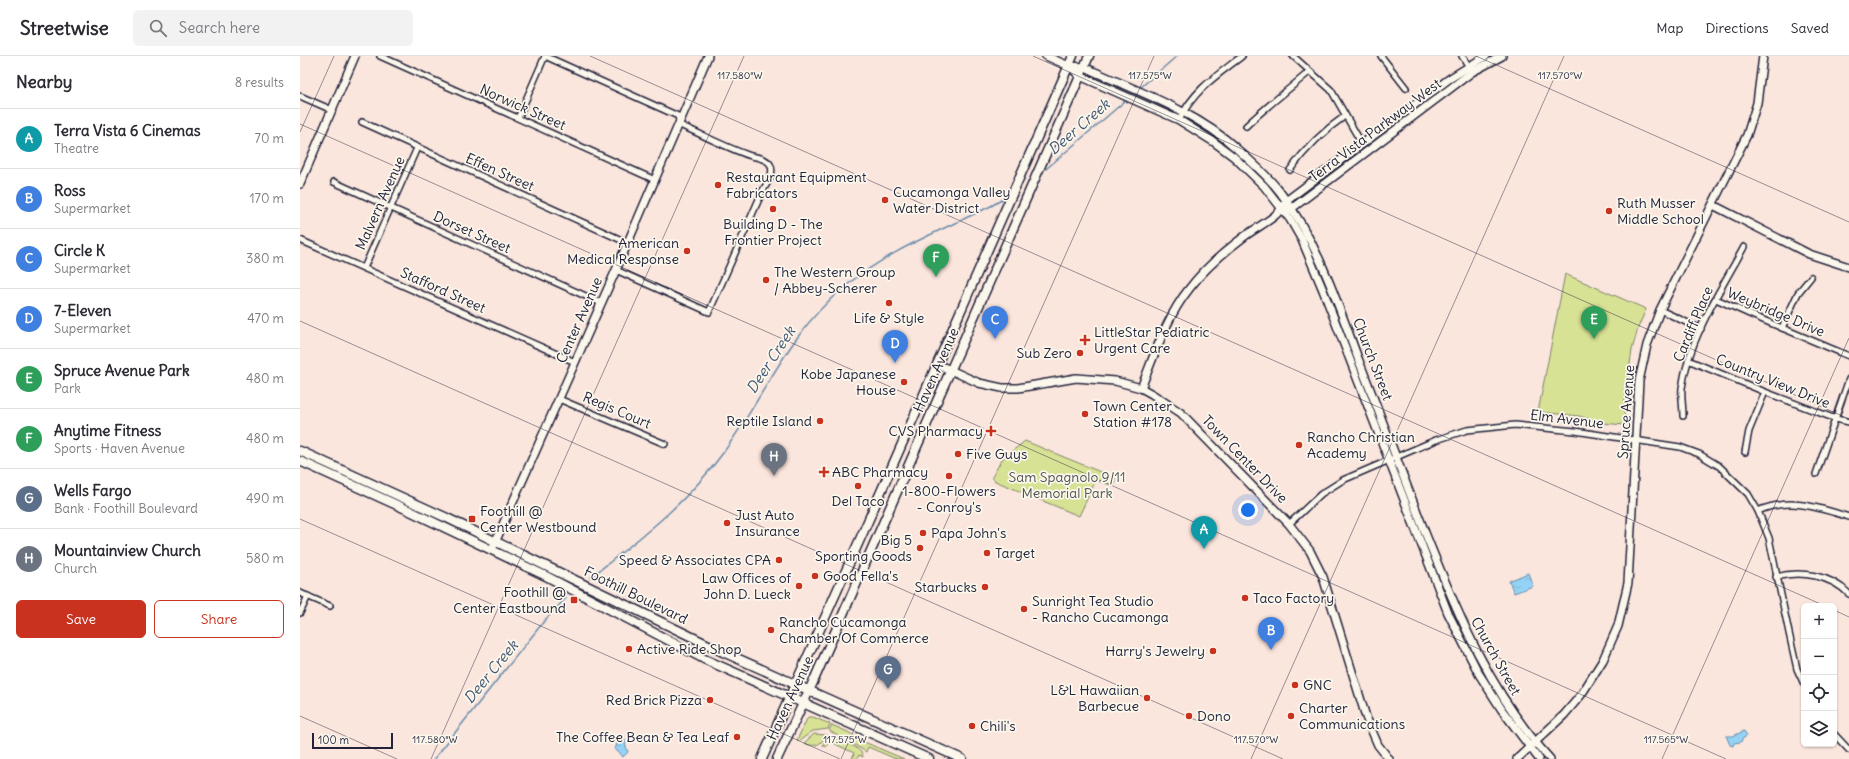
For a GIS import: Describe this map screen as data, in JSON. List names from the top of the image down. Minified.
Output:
{"streets":{"main road":["Haven Avenue","Foothill Boulevard"],"street":["Norwick Street","Terra Vista Parkway West","Effen Street","Malvern Avenue","Dorset Street","Stafford Street","Weybridge Drive","Center Avenue","Cardiff Place","Church Street","Country View Drive","Regis Court","Spruce Avenue","Elm Avenue","Town Center Drive"]},"crossings":[["Norwick Street","Center Avenue"],["Terra Vista Parkway West","Church Street"],["Effen Street","Malvern Avenue"],["Effen Street","Center Avenue"],["Malvern Avenue","Dorset Street"],["Malvern Avenue","Stafford Street"],["Dorset Street","Center Avenue"],["Stafford Street","Center Avenue"],["Weybridge Drive","Cardiff Place"],["Center Avenue","Regis Court"],["Center Avenue","Foothill Boulevard"],["Cardiff Place","Country View Drive"],["Church Street","Haven Avenue"],["Church Street","Spruce Avenue"],["Church Street","Elm Avenue"],["Haven Avenue","Town Center Drive"],["Haven Avenue","Foothill Boulevard"],["Spruce Avenue","Elm Avenue"],["Elm Avenue","Town Center Drive"]],"water":["Deer Creek"],"parks":["Sam Spagnolo 9/11 Memorial Park"],"places":{"other":["Restaurant Equipment Fabricators","Cucamonga Valley Water District","Building D - The Frontier Project","Ruth Musser Middle School","American Medical Response","The Western Group / Abbey-Scherer","Life & Style","Sub Zero","Kobe Japanese House","Town Center Station #178","Reptile Island","Rancho Christian Academy","Five Guys","1-800-Flowers - Conroy's","Del Taco","Just Auto Insurance","Papa John's","Big 5 Sporting Goods","Target","Speed & Associates CPA","Good Fella's","Law Offices of John D. Lueck","Starbucks","Taco Factory","Sunright Tea Studio - Rancho Cucamonga","Rancho Cucamonga Chamber Of Commerce","Active Ride Shop","Harry's Jewelry","GNC","L&L Hawaiian Barbecue","Red Brick Pizza","Dono","Charter Communications","Chili's","The Coffee Bean & Tea Leaf"],"health":["LittleStar Pediatric Urgent Care","CVS Pharmacy","ABC Pharmacy"],"transit":["Foothill @ Center Westbound","Foothill @ Center Eastbound"]},"scale_bar":"100 m","page":{"header":"Streetwise","search":"Search here","nav":["Map","Directions","Saved"],"heading":["Nearby","8 results"],"list":[{"mark":"A","name":"Terra Vista 6 Cinemas","note":"Theatre","value":"70 m"},{"mark":"B","name":"Ross","note":"Supermarket","value":"170 m"},{"mark":"C","name":"Circle K","note":"Supermarket","value":"380 m"},{"mark":"D","name":"7-Eleven","note":"Supermarket","value":"470 m"},{"mark":"E","name":"Spruce Avenue Park","note":"Park","value":"480 m"},{"mark":"F","name":"Anytime Fitness","note":"Sports · Haven Avenue","value":"480 m"},{"mark":"G","name":"Wells Fargo","note":"Bank · Foothill Boulevard","value":"490 m"},{"mark":"H","name":"Mountainview Church","note":"Church","value":"580 m"}],"pins":["F","C","E","D","H","A","B","G"],"buttons":["Save","Share"],"map_buttons":["+","−"],"scale":"100 m"},"coordinates":["117.580°W","117.575°W","117.570°W","117.565°W"]}
